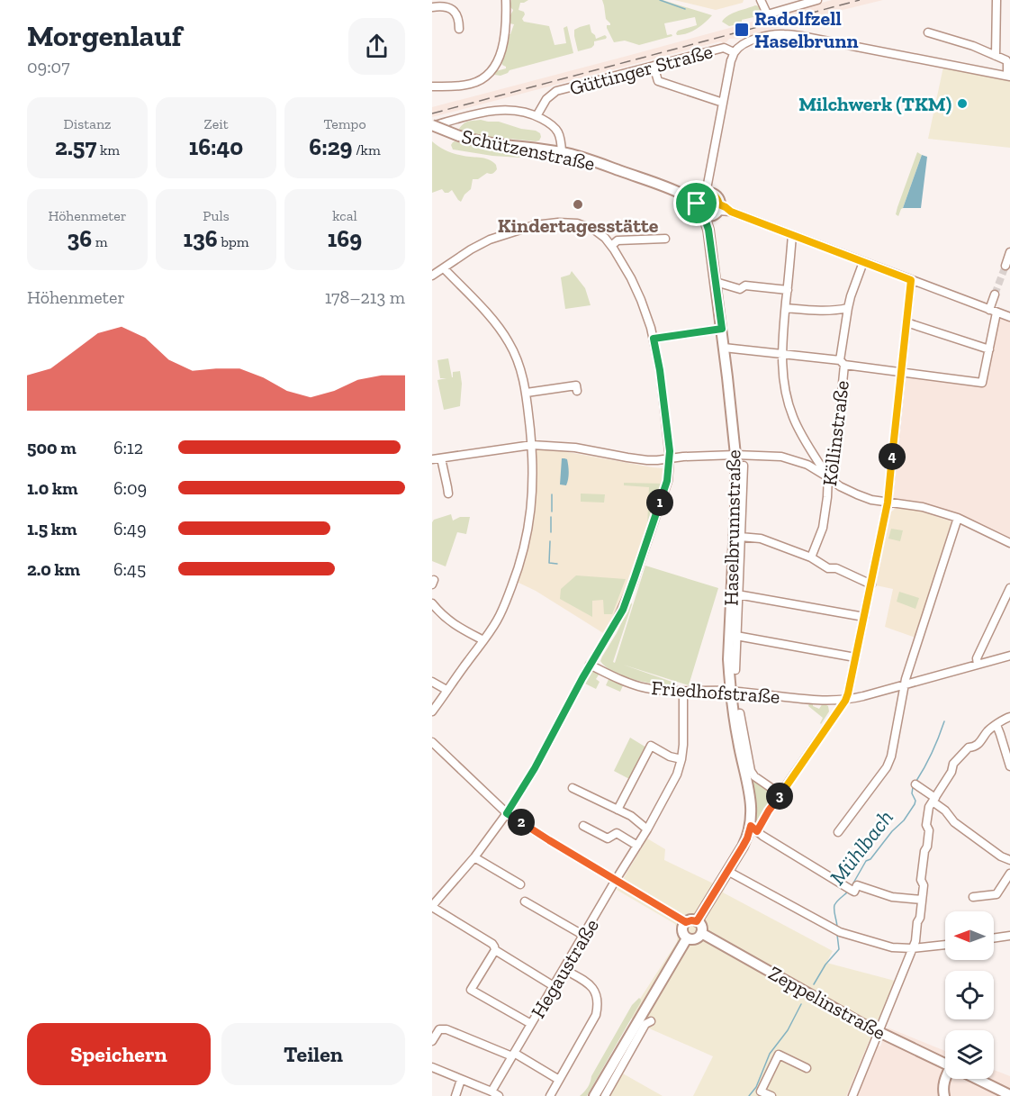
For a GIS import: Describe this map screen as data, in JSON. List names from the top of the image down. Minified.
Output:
{"streets":{"main road":["Schützenstraße","Haselbrunnstraße","Zeppelinstraße"],"street":["Güttinger Straße","Köllinstraße","Friedhofstraße","Hegaustraße"]},"crossings":[["Haselbrunnstraße","Friedhofstraße"],["Friedhofstraße","Hegaustraße"]],"water":["Mühlbach"],"places":{"transit":["Radolfzell Haselbrunn"],"other":["Milchwerk (TKM)","Kindertagesstätte"]},"north":"left","page":{"heading":["Morgenlauf","09:07"],"stats":[["Distanz","2.57 km"],["Zeit","16:40"],["Tempo","6:29 /km"],["Höhenmeter","36 m"],["Puls","136 bpm"],["kcal","169"]],"chart":["Höhenmeter","178–213 m"],"list":[{"name":"500 m","note":"6:12"},{"name":"1.0 km","note":"6:09"},{"name":"1.5 km","note":"6:49"},{"name":"2.0 km","note":"6:45"}],"pins":["4","1","3","2"],"buttons":["Speichern","Teilen"]}}
